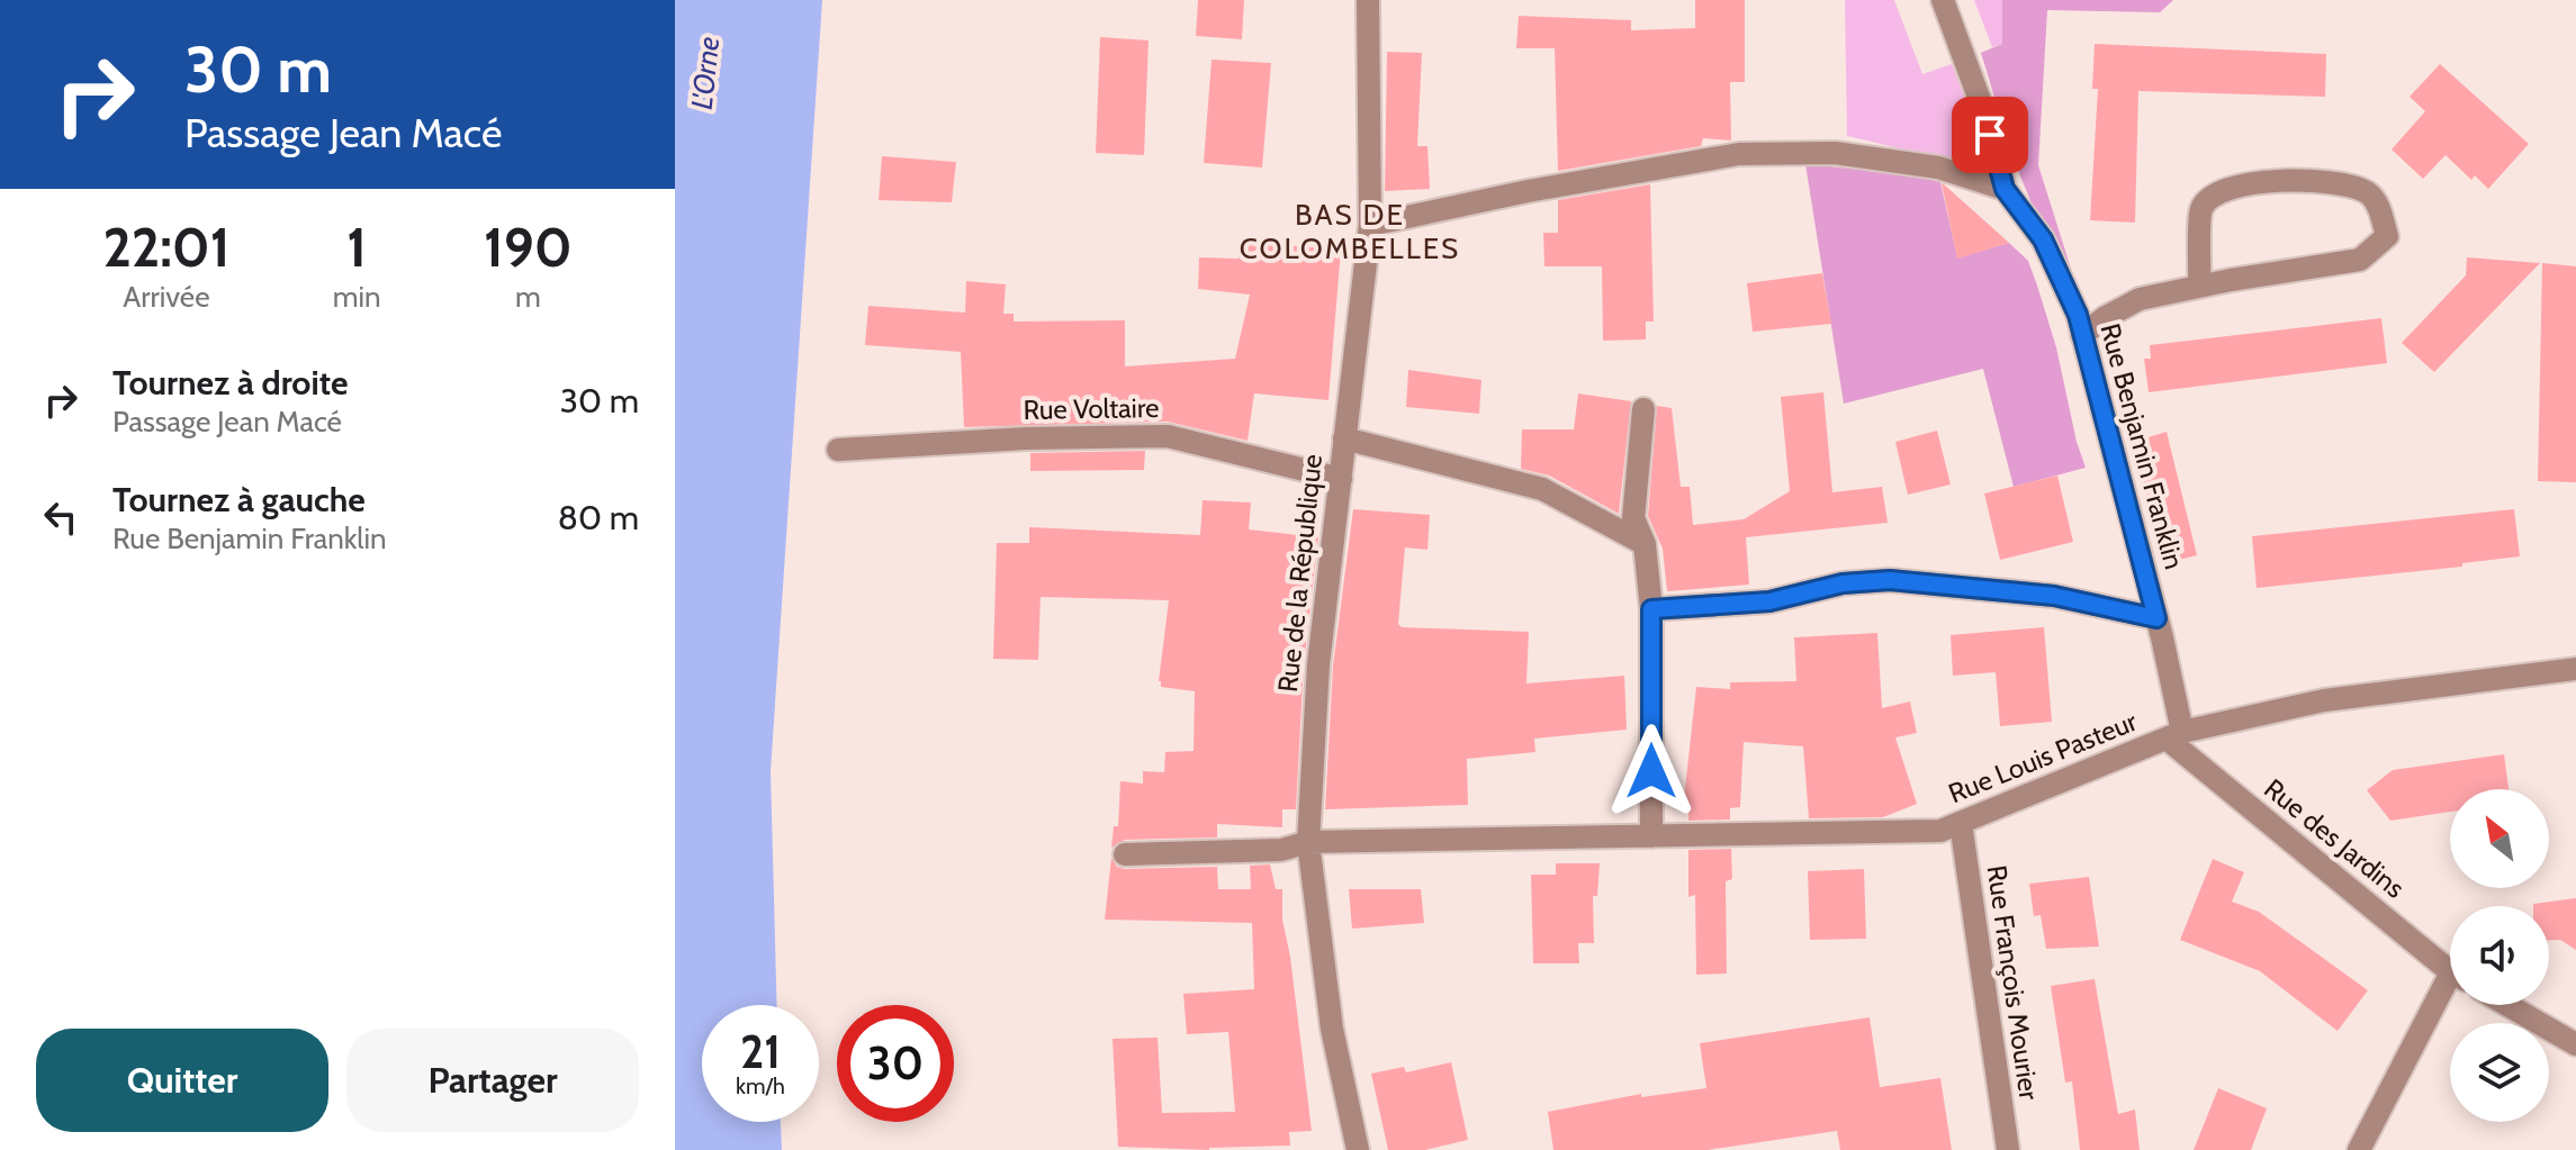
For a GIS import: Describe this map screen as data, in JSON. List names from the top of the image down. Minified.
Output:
{"streets":{"street":["Rue Voltaire","Rue Benjamin Franklin","Rue de la République","Rue Louis Pasteur","Rue des Jardins","Rue François Mourier"]},"crossings":[["Rue Voltaire","Rue de la République"],["Rue Benjamin Franklin","Rue Louis Pasteur"],["Rue Benjamin Franklin","Rue des Jardins"],["Rue de la République","Rue Louis Pasteur"],["Rue Louis Pasteur","Rue des Jardins"],["Rue Louis Pasteur","Rue François Mourier"]],"districts":["BAS DE COLOMBELLES"],"water":["L'Orne"],"north":"top left","page":{"turn":["30 m","Passage Jean Macé"],"eta":["22:01","Arrivée","1","min","190","m"],"list":[{"name":"Tournez à droite","note":"Passage Jean Macé","value":"30 m"},{"name":"Tournez à gauche","note":"Rue Benjamin Franklin","value":"80 m"}],"speed":"21 km/h","limit":"30","buttons":["Quitter","Partager"]}}
